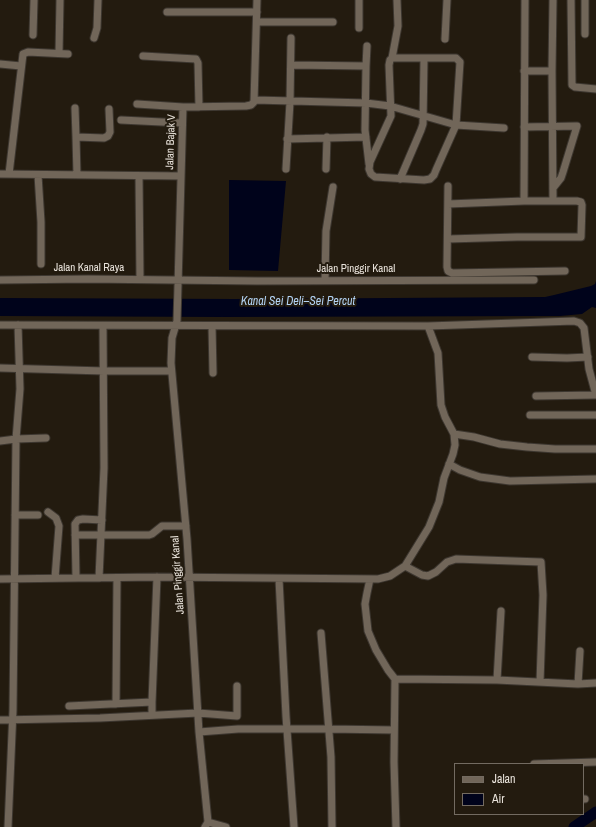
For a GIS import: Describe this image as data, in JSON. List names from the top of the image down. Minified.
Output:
{"streets":{"street":["Jalan Bajak V","Jalan Kanal Raya","Jalan Pinggir Kanal"]},"crossings":[["Jalan Bajak V","Jalan Kanal Raya"],["Jalan Bajak V","Jalan Pinggir Kanal"],["Jalan Kanal Raya","Jalan Pinggir Kanal"]],"water":["Kanal Sei Deli–Sei Percut"],"legend":["Jalan","Air"]}
